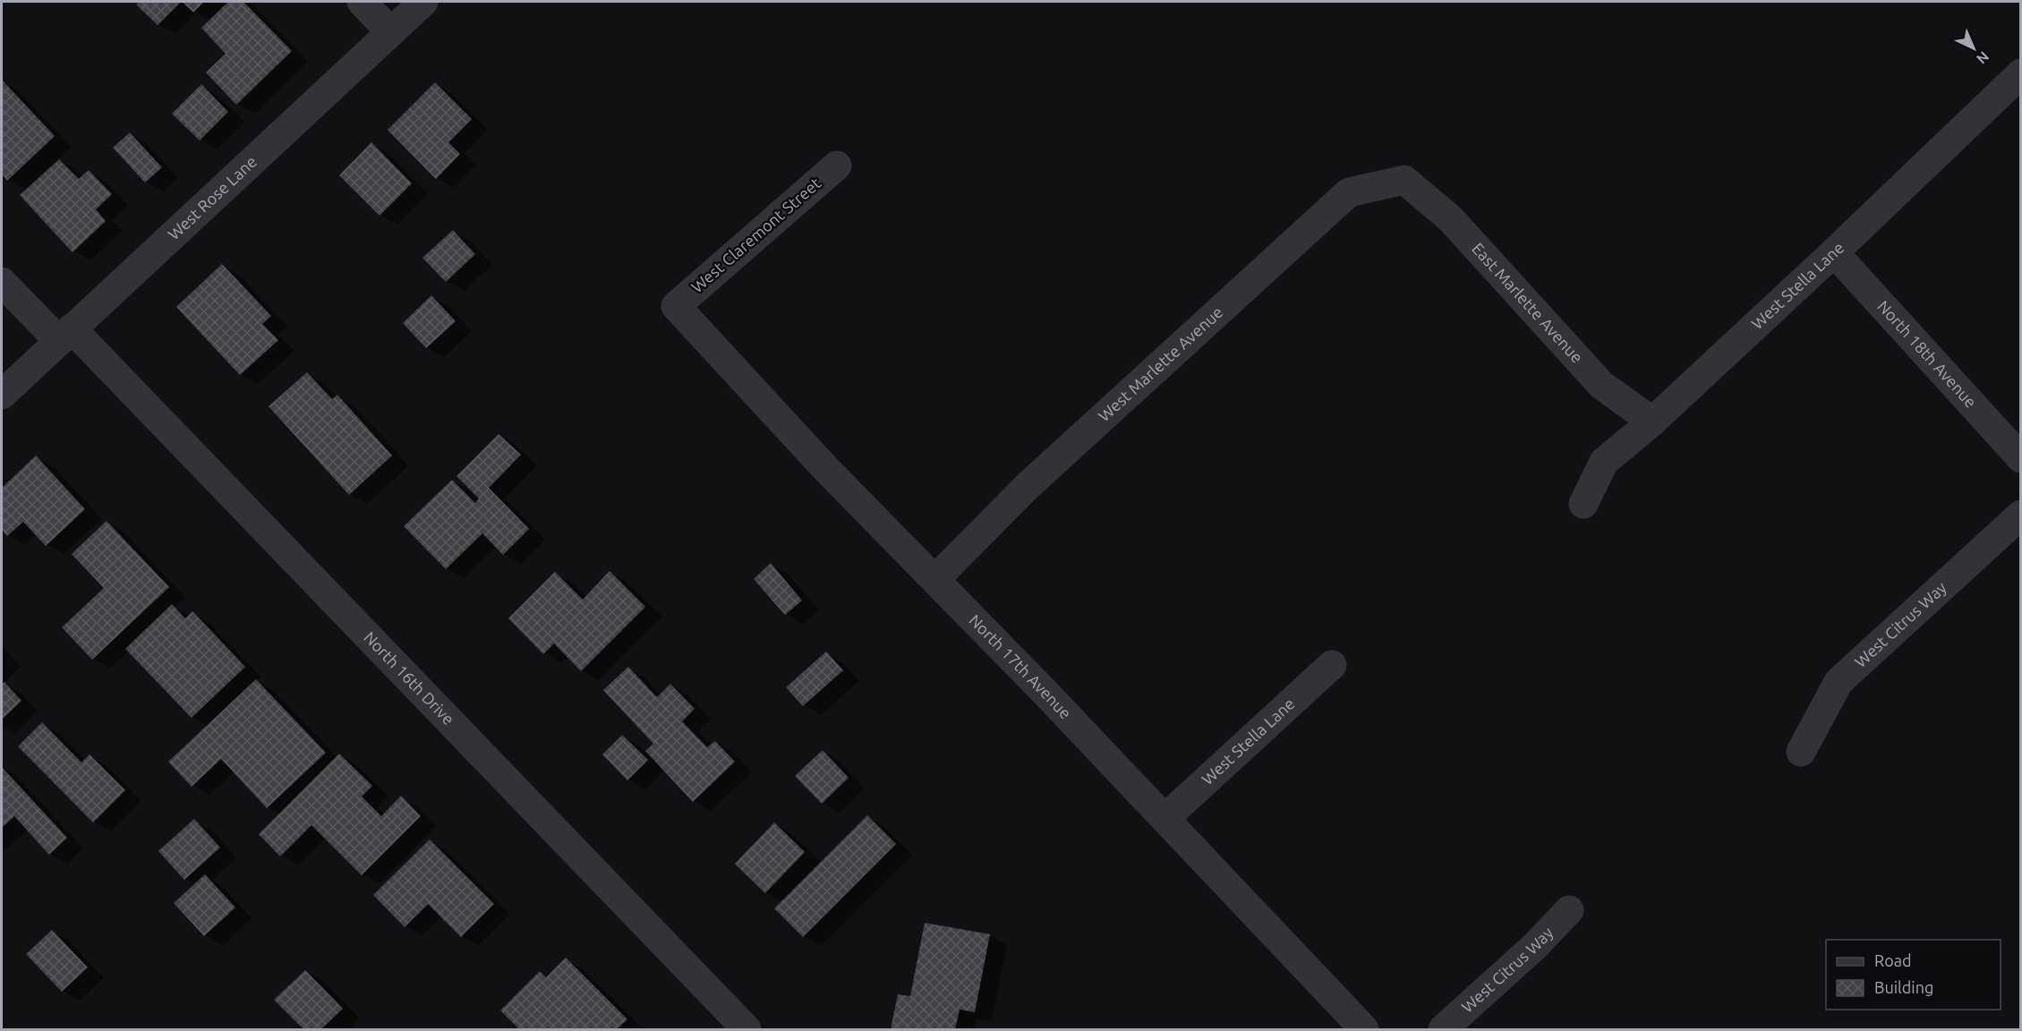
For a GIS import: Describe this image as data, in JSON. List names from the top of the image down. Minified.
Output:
{"streets":{"street":["West Rose Lane","West Claremont Street","West Stella Lane","East Marlette Avenue","North 18th Avenue","West Marlette Avenue","West Citrus Way","North 17th Avenue","North 16th Drive"]},"crossings":[["West Rose Lane","North 16th Drive"],["West Claremont Street","North 17th Avenue"],["West Stella Lane","East Marlette Avenue"],["West Stella Lane","North 18th Avenue"],["West Stella Lane","North 17th Avenue"],["East Marlette Avenue","West Marlette Avenue"],["West Marlette Avenue","North 17th Avenue"]],"legend":["Road","Building"],"north":"bottom right"}
